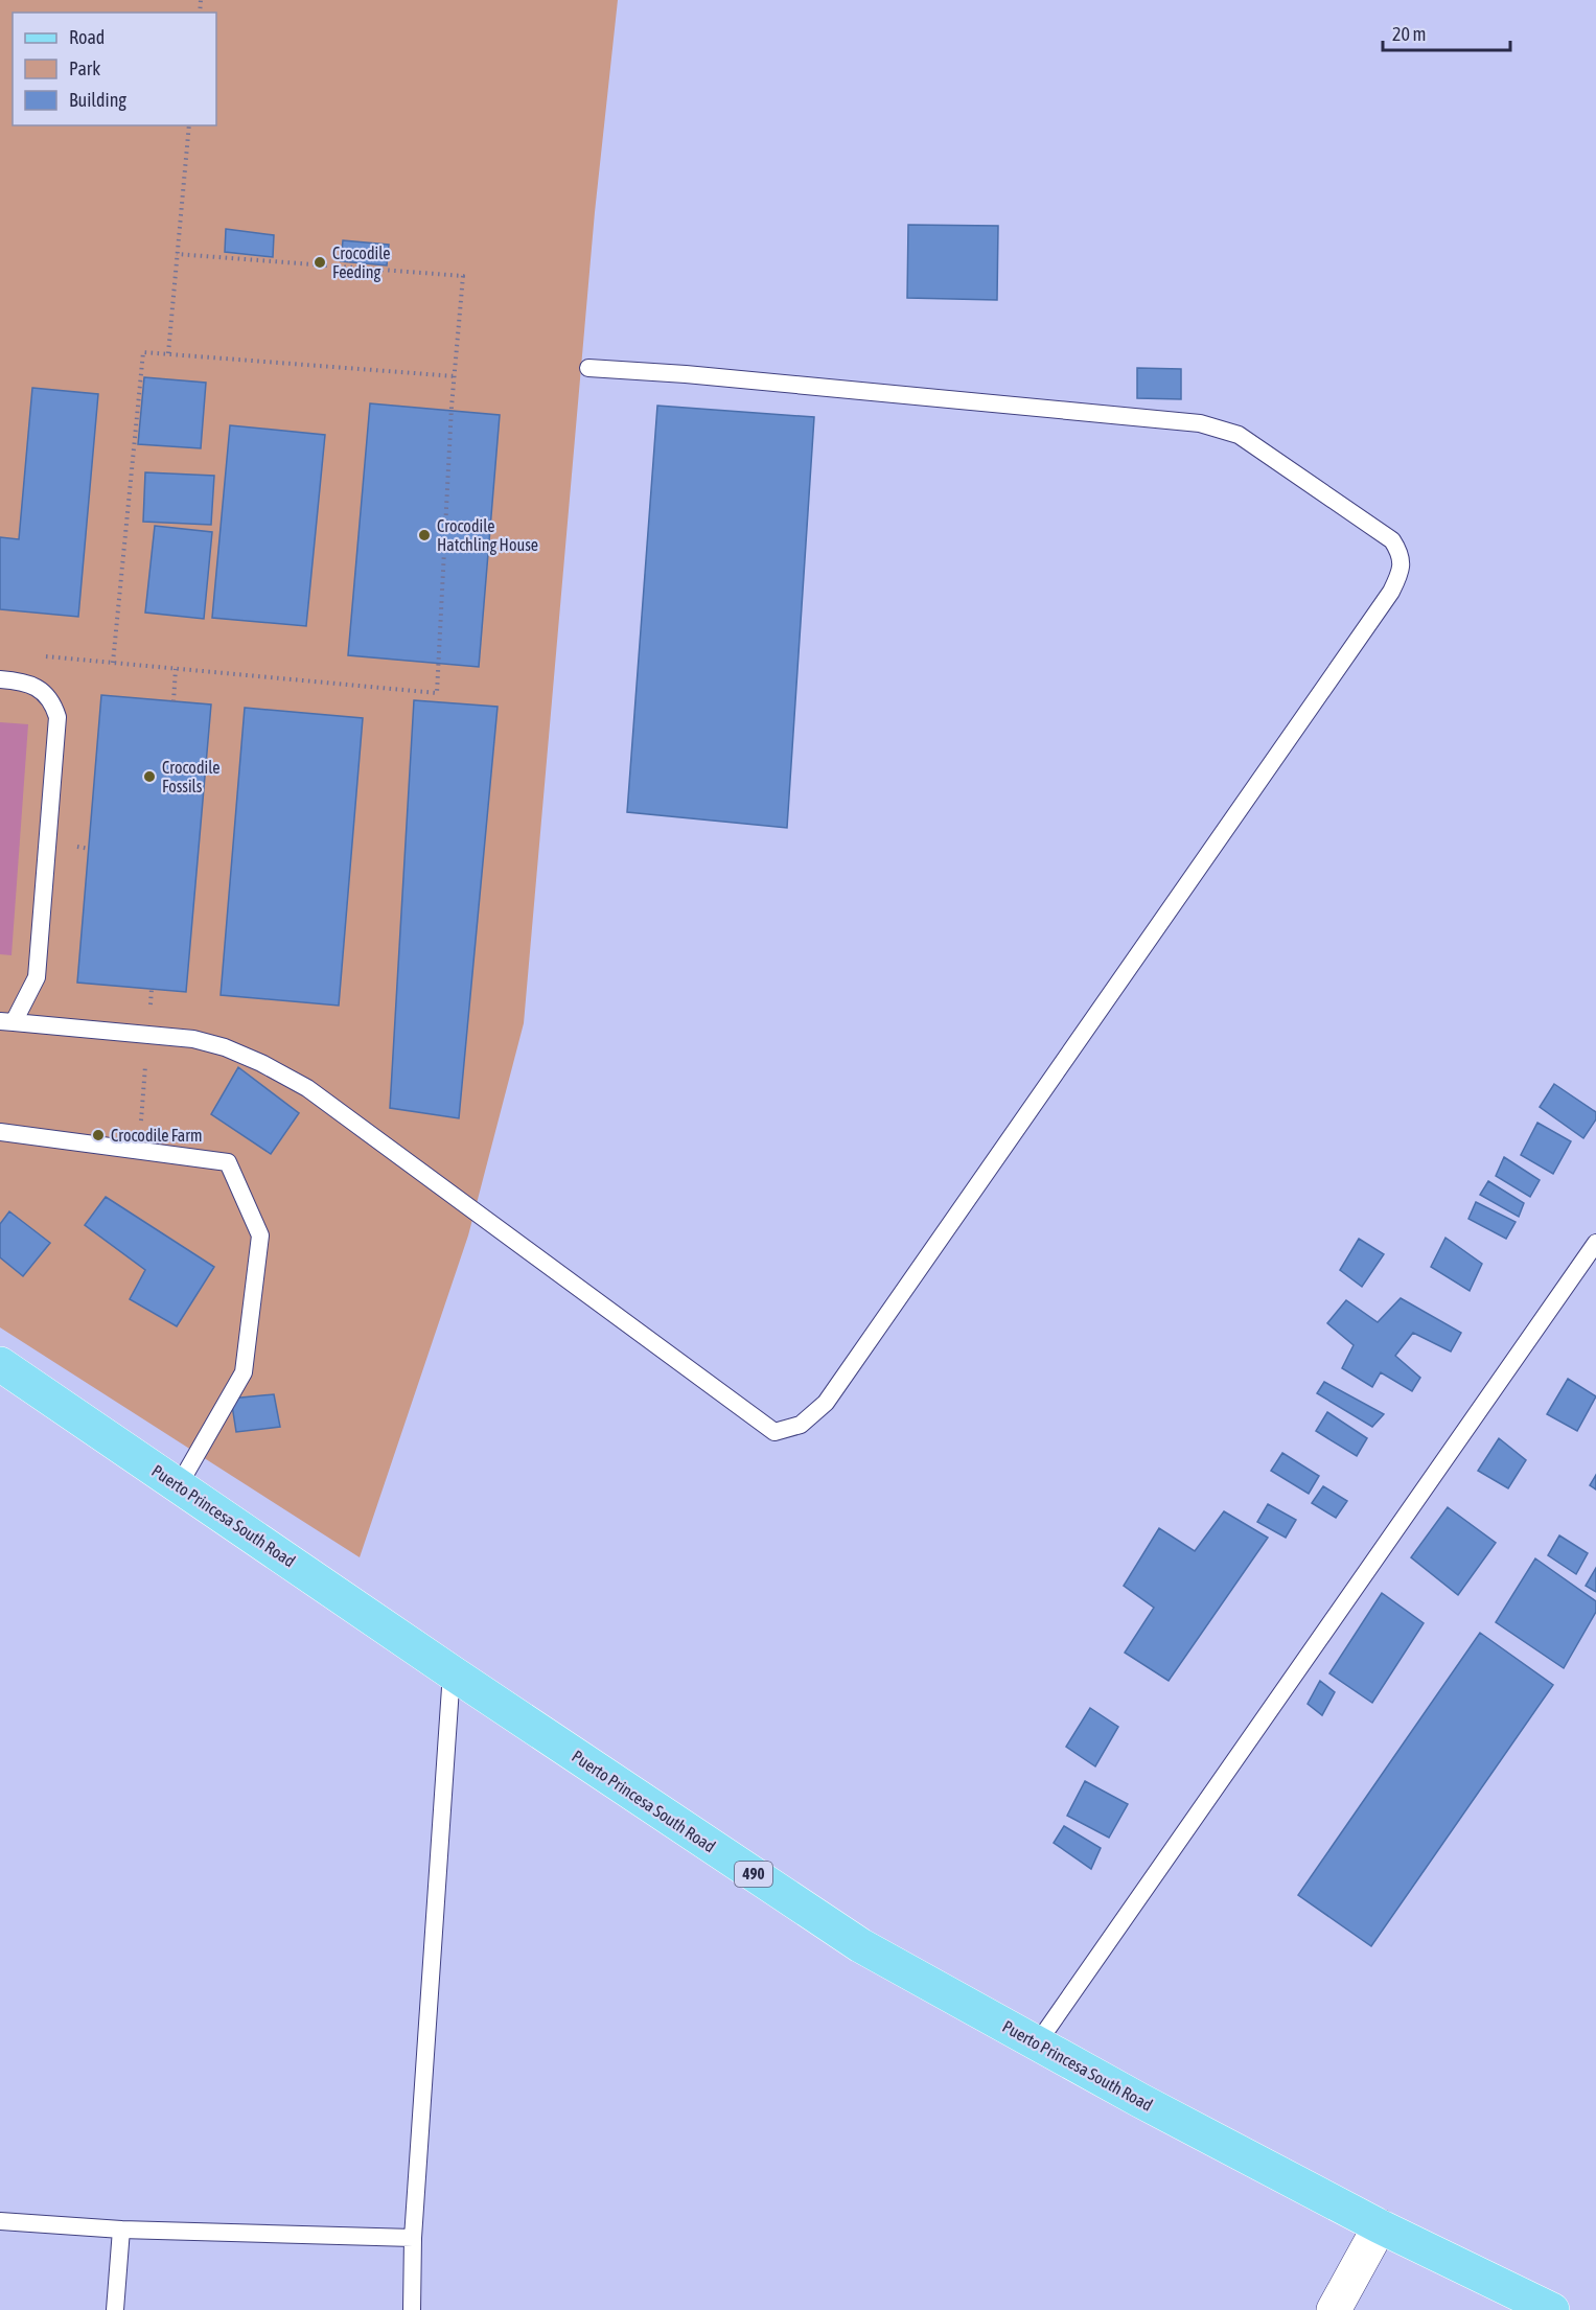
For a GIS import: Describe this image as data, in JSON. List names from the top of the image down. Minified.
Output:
{"streets":{"main road":["Puerto Princesa South Road","490"]},"places":["Crocodile Feeding","Crocodile Hatchling House","Crocodile Fossils","Crocodile Farm"],"legend":["Road","Park","Building"],"scale_bar":"20 m"}
